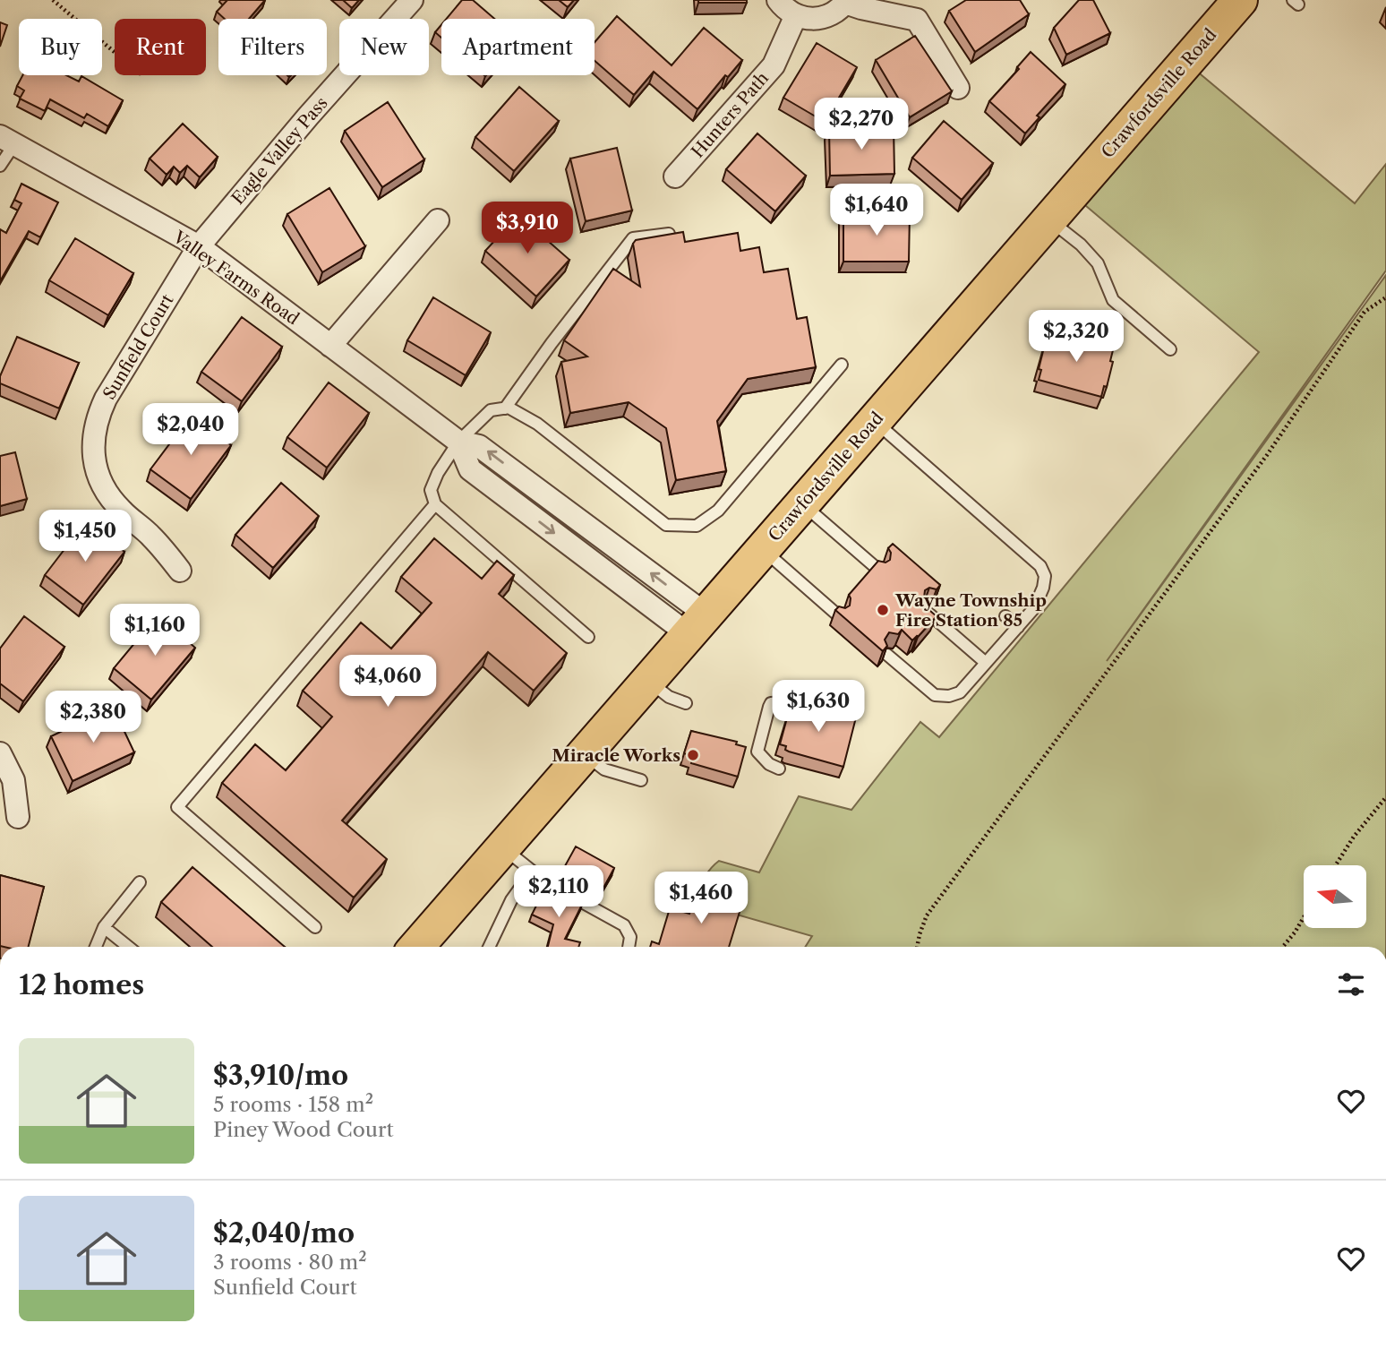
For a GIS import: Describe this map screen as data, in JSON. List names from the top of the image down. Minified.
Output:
{"streets":{"main road":["Crawfordsville Road"],"street":["Hunters Path","Eagle Valley Pass","Valley Farms Road","Sunfield Court"]},"crossings":[["Crawfordsville Road","Valley Farms Road"],["Eagle Valley Pass","Valley Farms Road"],["Eagle Valley Pass","Sunfield Court"],["Valley Farms Road","Sunfield Court"]],"places":["Wayne Township Fire Station 85","Miracle Works"],"north":"left","page":{"chip":["Buy","Rent","Filters","New","Apartment"],"price":["$2,270","$1,640","$3,910","$2,320","$2,040","$1,450","$1,160","$4,060","$1,630","$2,380","$2,110","$1,460"],"heading":"12 homes","list":[{"name":"$3,910/mo","note":"5 rooms · 158 m² · Piney Wood Court"},{"name":"$2,040/mo","note":"3 rooms · 80 m² · Sunfield Court"}]}}
